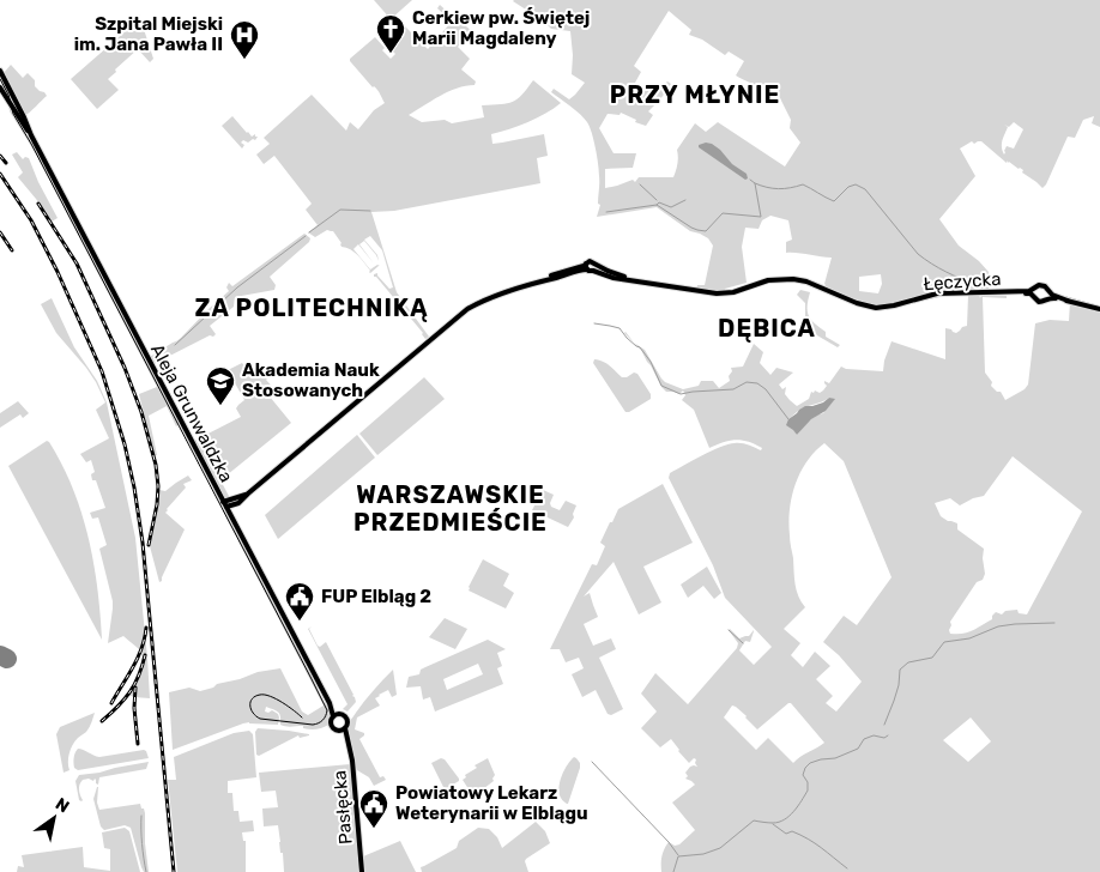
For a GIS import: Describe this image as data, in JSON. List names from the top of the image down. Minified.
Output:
{"streets":{"main road":["Łęczycka","Aleja Grunwaldzka","Pasłęcka"]},"crossings":[["Aleja Grunwaldzka","Pasłęcka"]],"districts":["PRZY MŁYNIE","ZA POLITECHNIKĄ","DĘBICA","WARSZAWSKIE PRZEDMIEŚCIE"],"places":{"church":["Cerkiew pw. Świętej Marii Magdaleny"],"hospital":["Szpital Miejski im. Jana Pawła II"],"school or university":["Akademia Nauk Stosowanych"],"public building":["FUP Elbląg 2","Powiatowy Lekarz Weterynarii w Elblągu"]},"north":"top right"}
